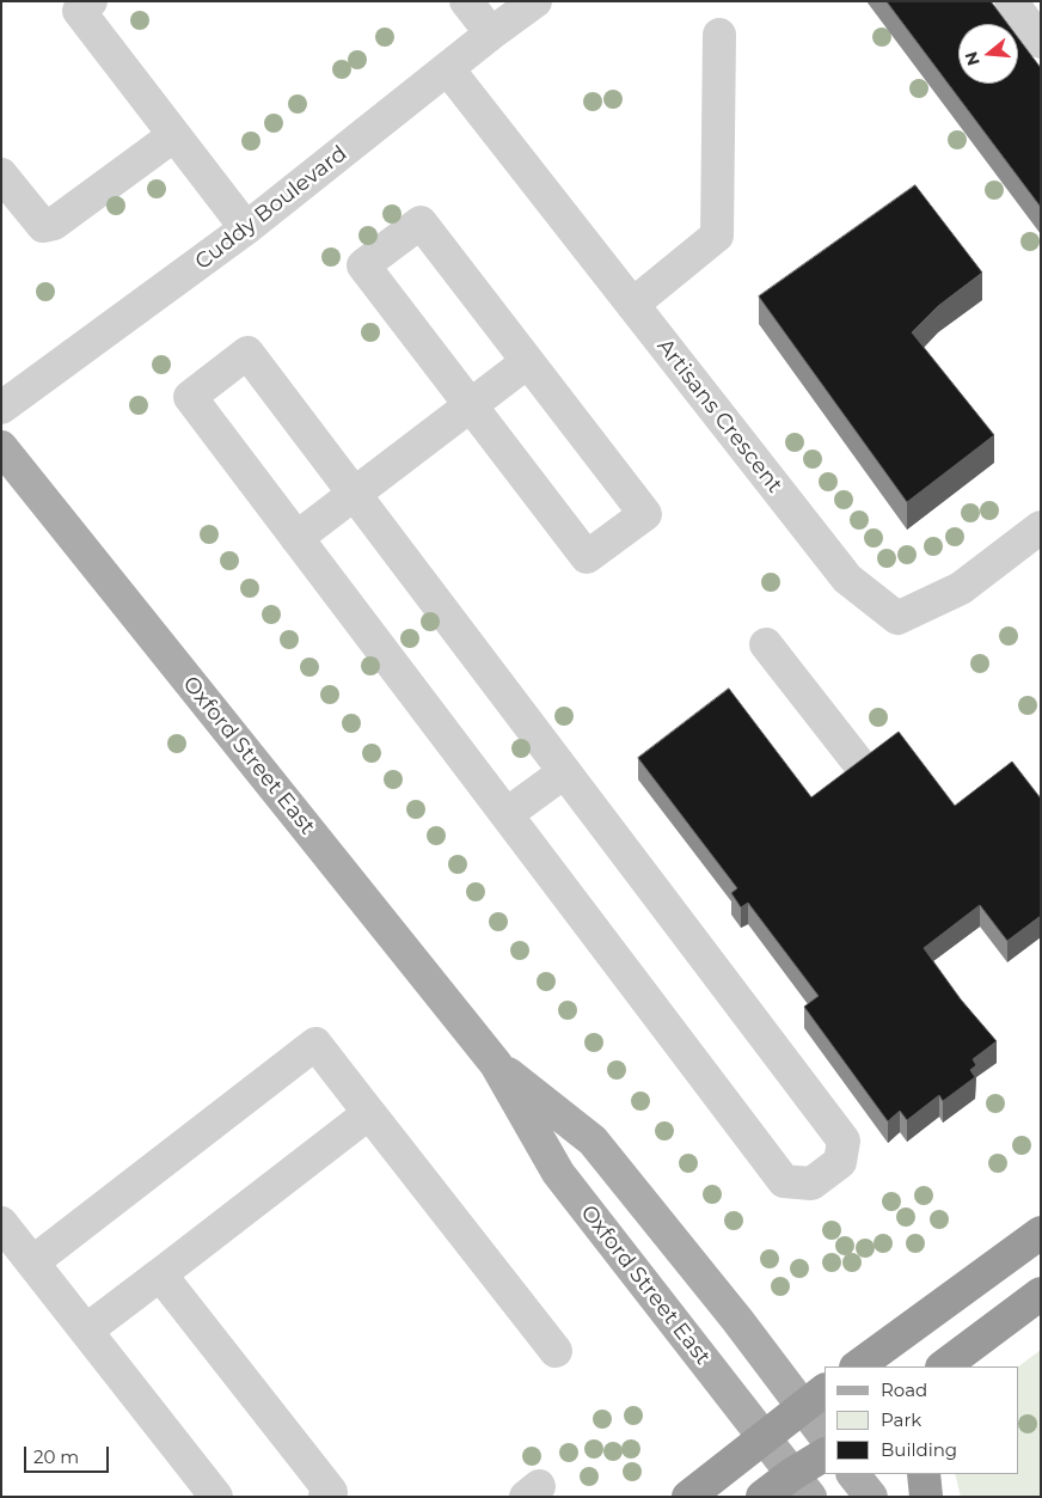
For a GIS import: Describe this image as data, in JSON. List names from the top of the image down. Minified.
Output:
{"streets":{"main road":["Oxford Street East"],"street":["Cuddy Boulevard","Artisans Crescent"]},"crossings":[["Cuddy Boulevard","Artisans Crescent"]],"legend":["Road","Park","Building"],"scale_bar":"20 m","north":"left"}
